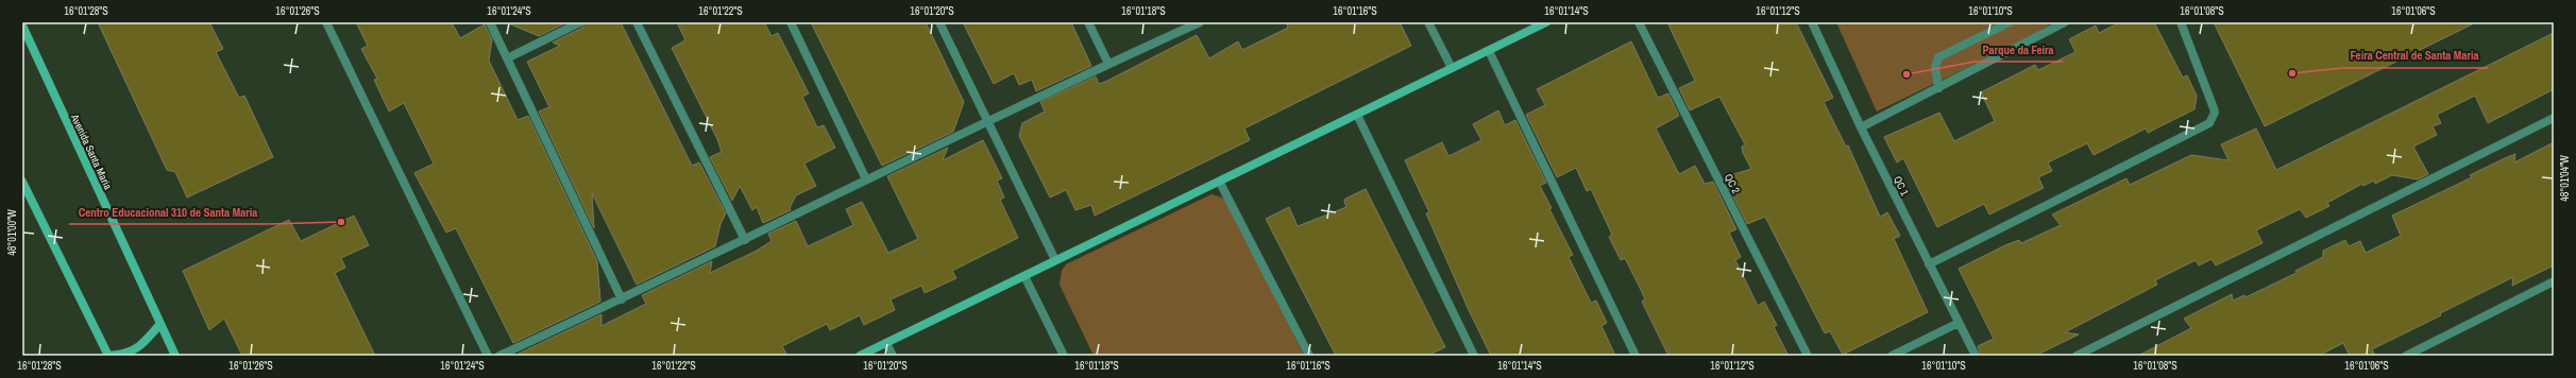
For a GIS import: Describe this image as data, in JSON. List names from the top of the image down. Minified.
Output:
{"streets":{"street":["Avenida Santa Maria","QC 2","QC 1"]},"places":["Feira Central de Santa Maria","Parque da Feira","Centro Educacional 310 de Santa Maria"],"coordinates":["16°01'28\"S","16°01'26\"S","16°01'24\"S","16°01'22\"S","16°01'20\"S","16°01'18\"S","16°01'16\"S","16°01'14\"S","16°01'12\"S","16°01'10\"S","16°01'08\"S","16°01'06\"S","48°01'04\"W","48°01'00\"W"]}
